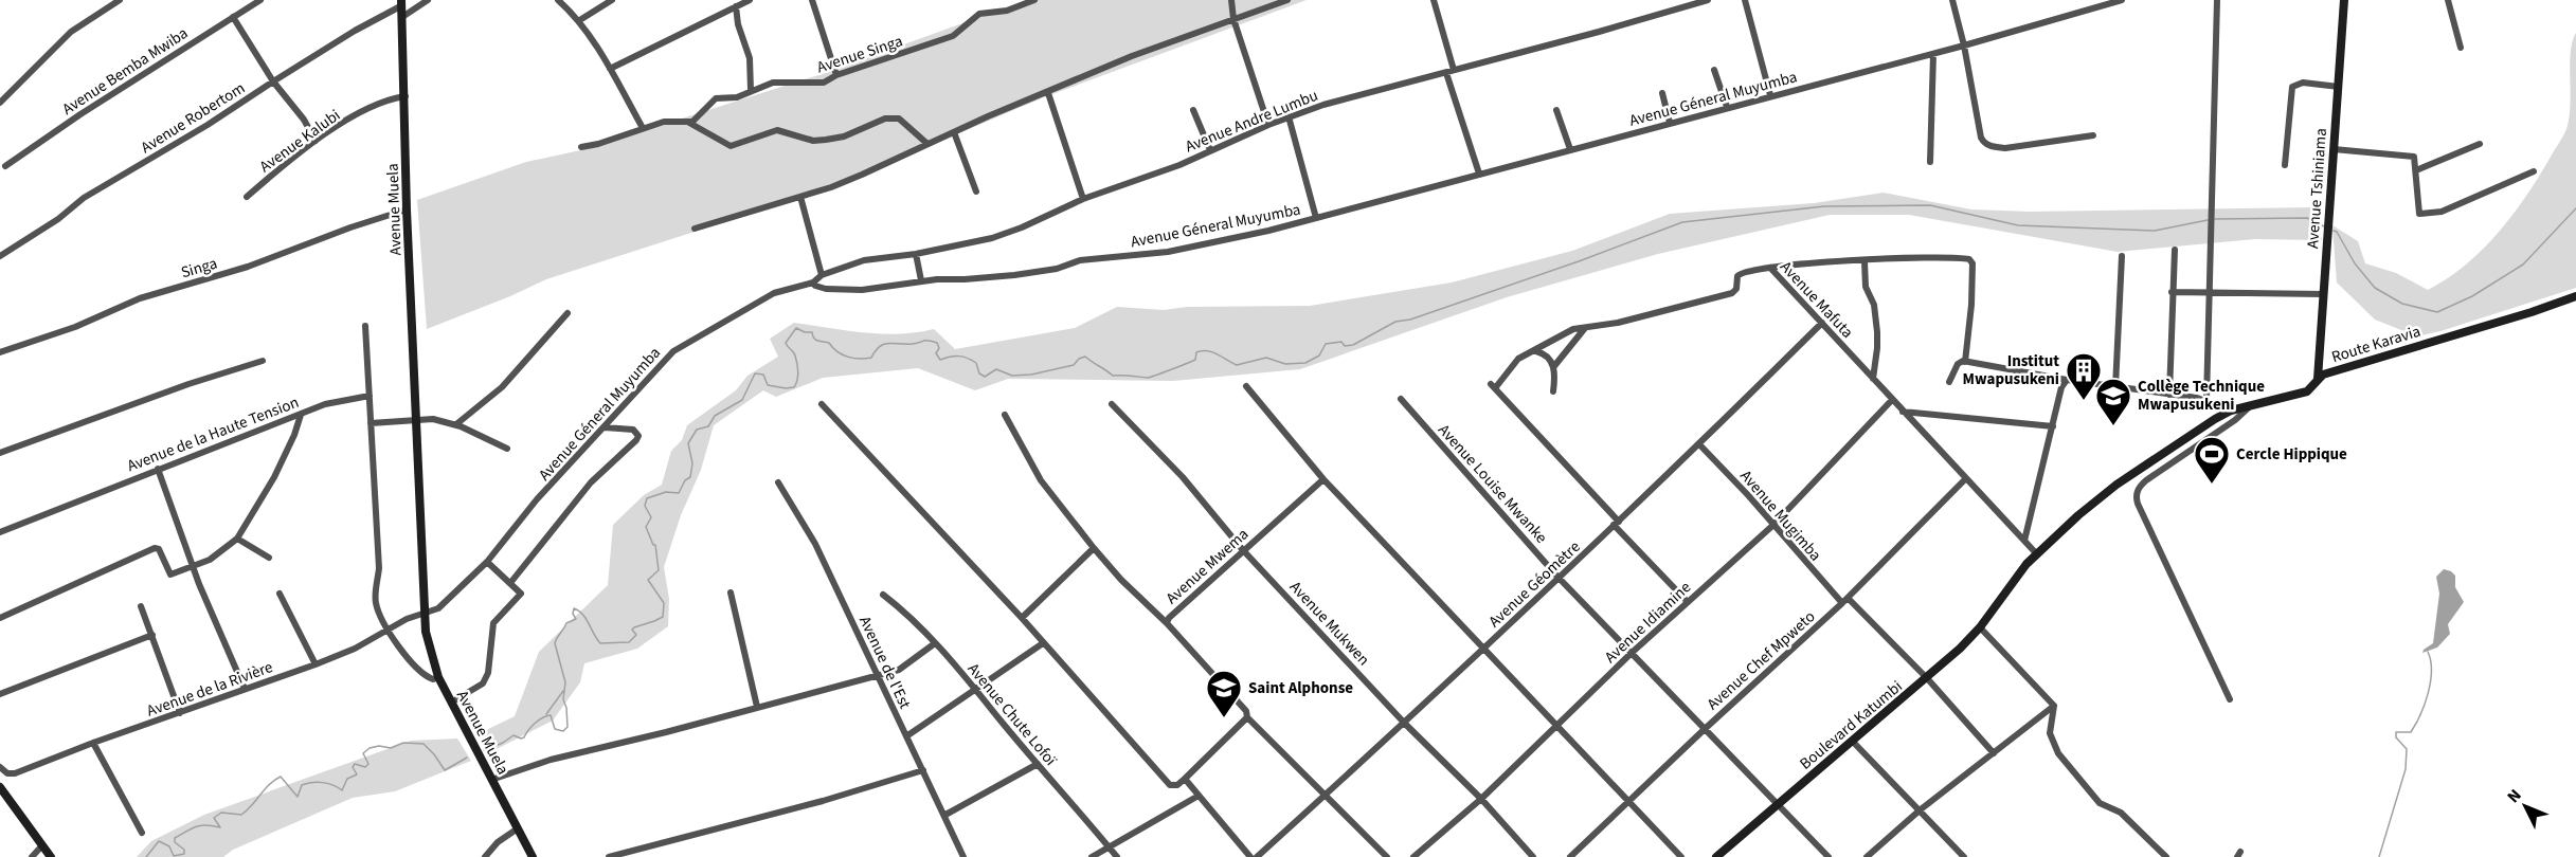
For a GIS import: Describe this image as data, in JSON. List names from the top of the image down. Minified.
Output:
{"streets":{"street":["Avenue Singa","Avenue Bemba Mwiba","Avenue Géneral Muyumba","Avenue Robertom","Avenue Andre Lumbu","Avenue Kalubi","Avenue Tshiniama","Avenue Muela","Singa","Avenue Mafuta","Route Karavia","Avenue de la Haute Tension","Avenue Louise Mwanke","Avenue Mugimba","Avenue Mwema","Avenue Géomètre","Avenue Idiamine","Avenue Mukwen","Avenue Chef Mpweto","Avenue de l'Est","Avenue de la Rivière","Avenue Chute Lofoï","Boulevard Katumbi"]},"crossings":[["Avenue Géneral Muyumba","Avenue Andre Lumbu"],["Avenue Géneral Muyumba","Avenue Muela"],["Avenue Géneral Muyumba","Avenue de la Rivière"],["Avenue Robertom","Avenue Muela"],["Avenue Kalubi","Avenue Muela"],["Avenue Tshiniama","Route Karavia"],["Avenue Muela","Singa"],["Avenue Muela","Avenue de la Rivière"],["Avenue Mafuta","Route Karavia"],["Avenue Mafuta","Avenue Géomètre"],["Avenue Mafuta","Avenue Idiamine"],["Avenue Mafuta","Avenue Chef Mpweto"],["Route Karavia","Boulevard Katumbi"],["Avenue Louise Mwanke","Avenue Géomètre"],["Avenue Louise Mwanke","Avenue Idiamine"],["Avenue Louise Mwanke","Avenue Chef Mpweto"],["Avenue Louise Mwanke","Boulevard Katumbi"],["Avenue Mugimba","Avenue Géomètre"],["Avenue Mugimba","Avenue Idiamine"],["Avenue Mugimba","Avenue Chef Mpweto"],["Avenue Mwema","Avenue Géomètre"],["Avenue Mwema","Avenue Mukwen"],["Avenue Géomètre","Avenue Mukwen"],["Avenue Idiamine","Avenue Mukwen"]],"places":{"building":["Institut Mwapusukeni"],"school or university":["Collège Technique Mwapusukeni","Saint Alphonse"],"sports":["Cercle Hippique"]},"north":"top left"}
